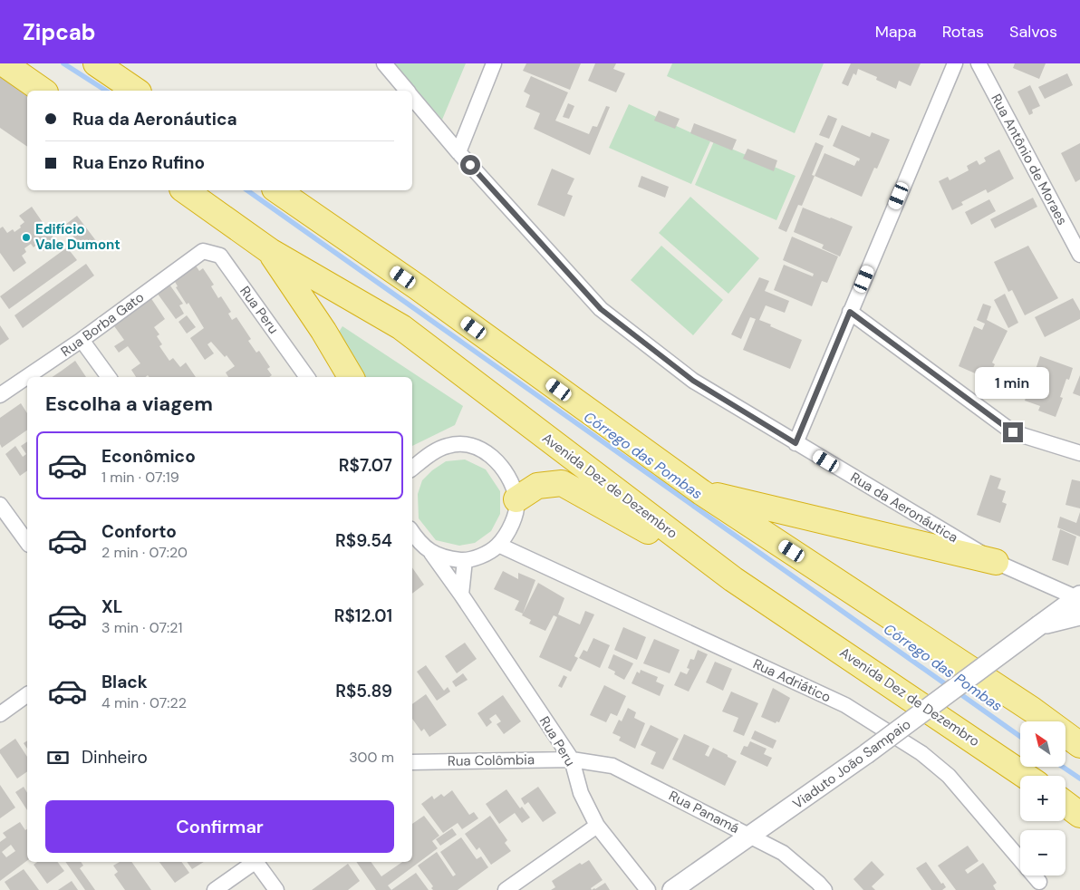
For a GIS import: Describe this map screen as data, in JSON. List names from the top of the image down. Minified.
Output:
{"streets":{"highway":["Avenida Dez de Dezembro"],"street":["Rua Antônio de Moraes","Rua Peru","Rua Borba Gato","Rua da Aeronáutica","Rua Adriático","Rua Colômbia","Viaduto João Sampaio","Rua Panamá"]},"crossings":[["Rua Peru","Rua Borba Gato"],["Rua Peru","Rua Colômbia"],["Rua Peru","Rua Panamá"],["Rua da Aeronáutica","Viaduto João Sampaio"],["Rua Colômbia","Rua Panamá"],["Viaduto João Sampaio","Rua Panamá"]],"water":["Córrego das Pombas"],"places":["Edifício Vale Dumont"],"north":"top left","page":{"header":"Zipcab","nav":["Mapa","Rotas","Salvos"],"banner":["Rua da Aeronáutica","Rua Enzo Rufino"],"bubble":"1 min","heading":"Escolha a viagem","list":[{"name":"Econômico","note":"1 min · 07:19","value":"R$7.07"},{"name":"Conforto","note":"2 min · 07:20","value":"R$9.54"},{"name":"XL","note":"3 min · 07:21","value":"R$12.01"},{"name":"Black","note":"4 min · 07:22","value":"R$5.89"}],"map_buttons":["+","−"],"pay":["Dinheiro","300 m"],"buttons":"Confirmar"}}
